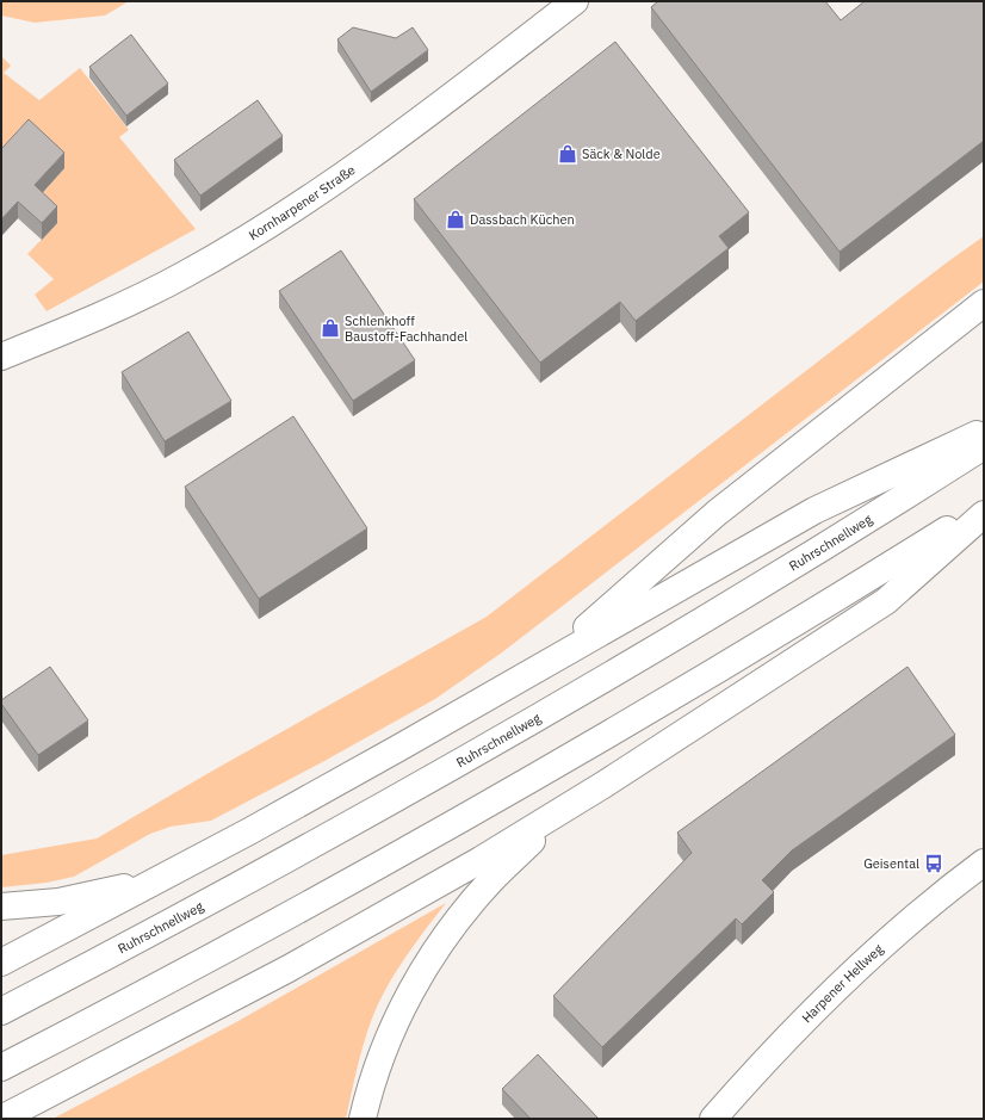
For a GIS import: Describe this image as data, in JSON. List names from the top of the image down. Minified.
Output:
{"streets":{"main road":["Kornharpener Straße","Ruhrschnellweg","Harpener Hellweg"]},"places":{"shop":["Säck & Nolde","Dassbach Küchen","Schlenkhoff Baustoff-Fachhandel"],"bus stop":["Geisental"]}}
